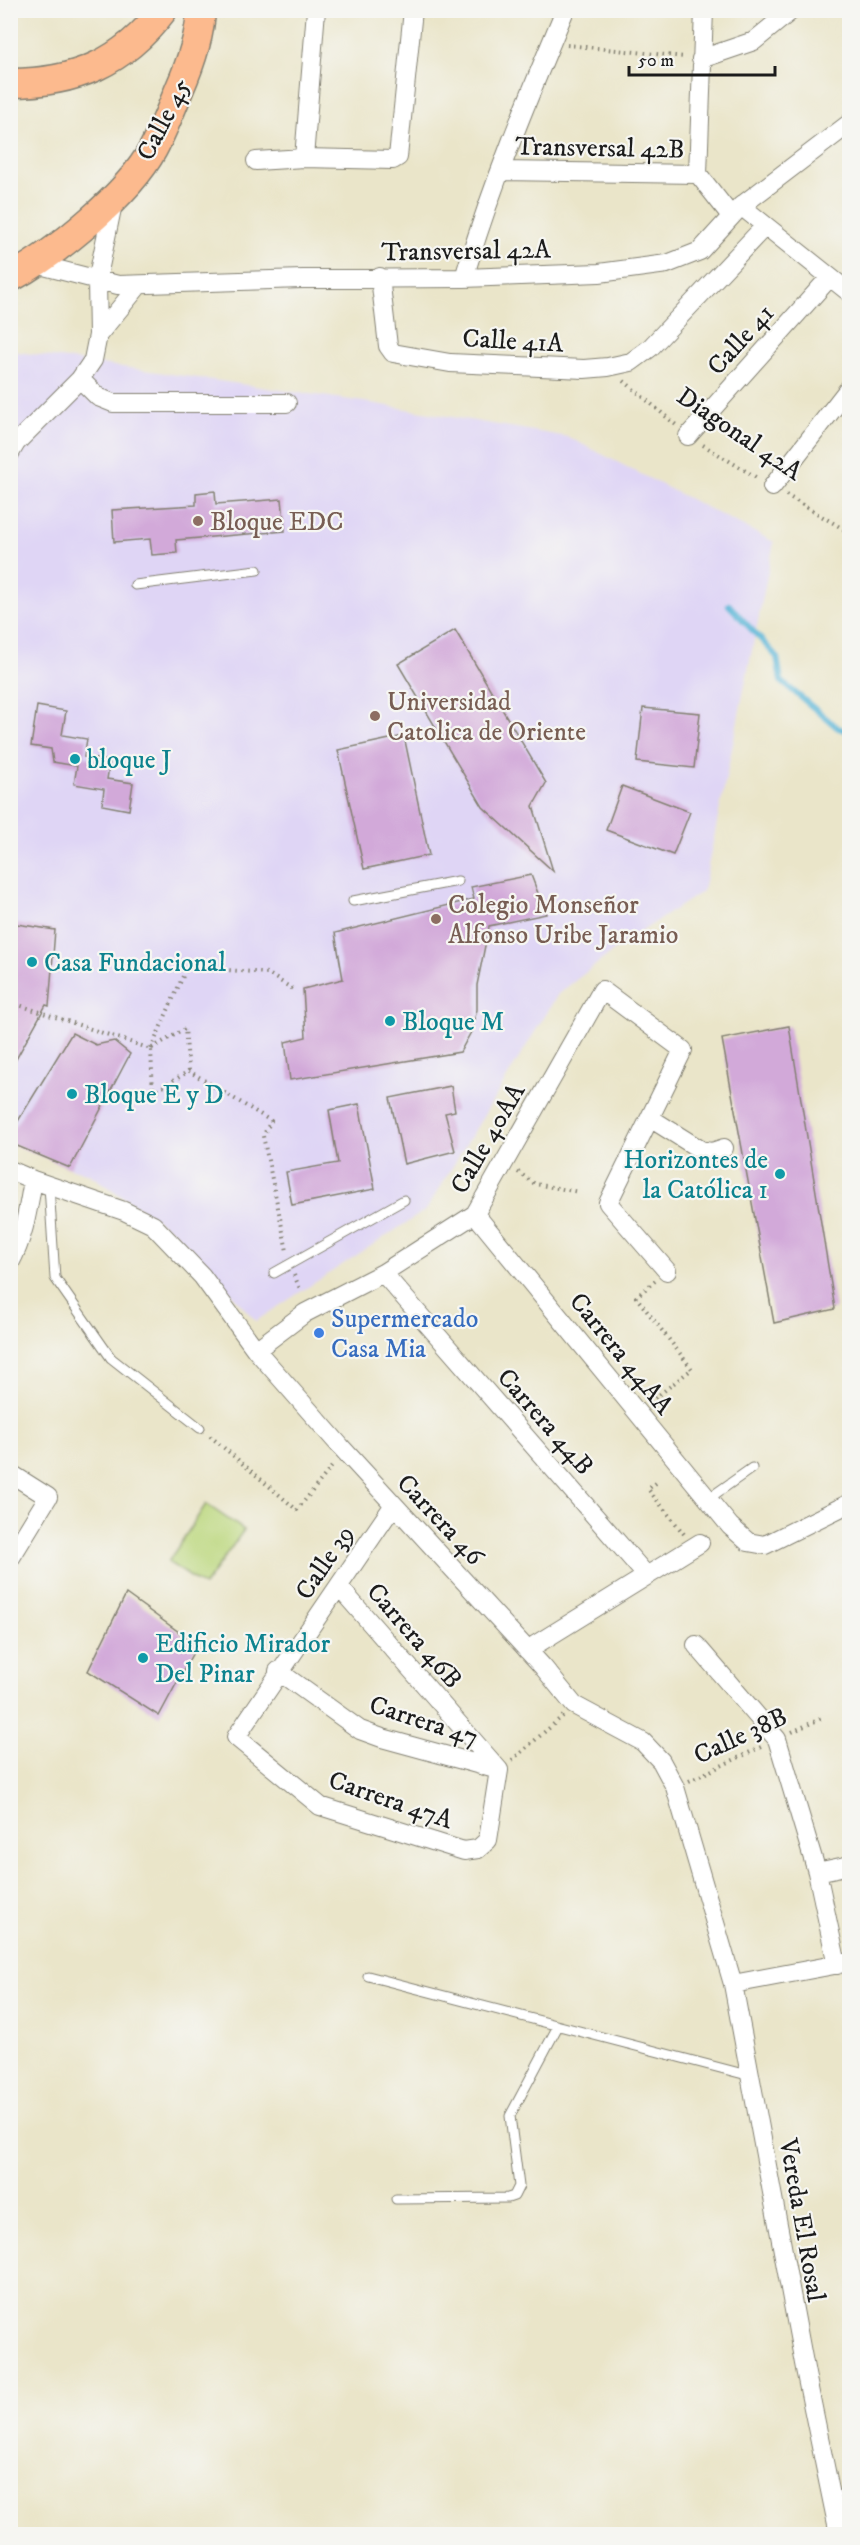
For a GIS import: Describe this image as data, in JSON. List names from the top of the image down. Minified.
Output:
{"streets":{"main road":["Calle 45"],"street":["Transversal 42B","Transversal 42A","Calle 41","Calle 41A","Calle 40AA","Carrera 44AA","Carrera 44B","Carrera 46","Calle 39","Carrera 46B","Carrera 47","Carrera 47A","Vereda El Rosal"],"path":["Diagonal 42A","Calle 38B"]},"crossings":[["Calle 45","Transversal 42A"],["Transversal 42A","Calle 41A"],["Calle 41","Diagonal 42A"],["Calle 41A","Diagonal 42A"],["Calle 40AA","Carrera 44AA"],["Calle 40AA","Carrera 44B"],["Calle 40AA","Carrera 46"],["Carrera 46","Calle 39"],["Carrera 46","Calle 38B"],["Carrera 46","Vereda El Rosal"],["Calle 39","Carrera 46B"],["Calle 39","Carrera 47"],["Calle 39","Carrera 47A"],["Carrera 46B","Carrera 47"],["Carrera 46B","Carrera 47A"],["Carrera 47","Carrera 47A"]],"places":["Bloque EDC","Universidad Catolica de Oriente","bloque J","Colegio Monseñor Alfonso Uribe Jaramio","Casa Fundacional","Bloque M","Bloque E y D","Horizontes de la Católica 1","Supermercado Casa Mia","Edificio Mirador Del Pinar"],"scale_bar":"50 m"}
